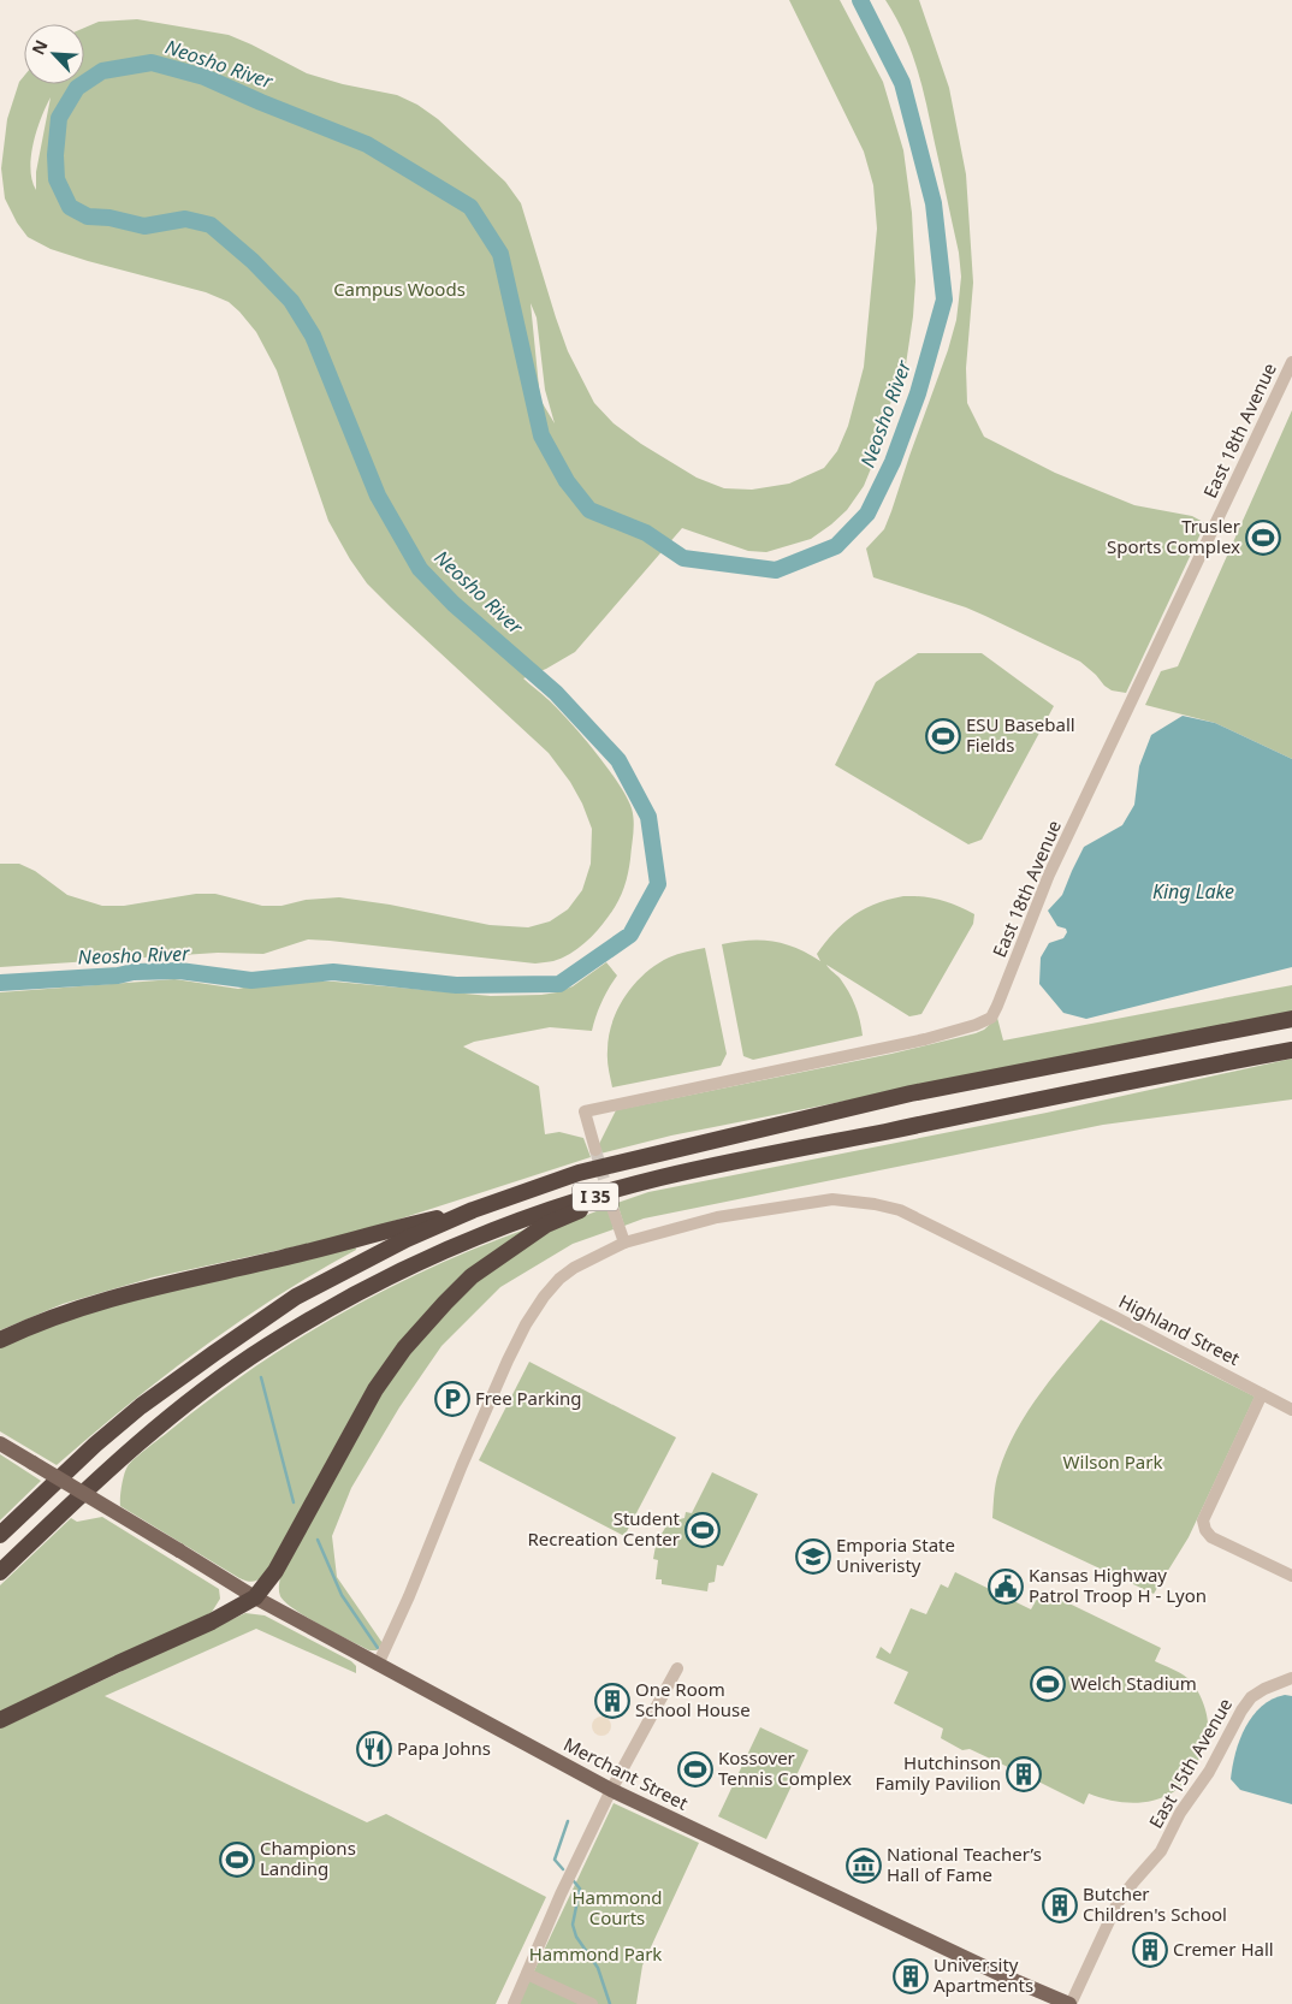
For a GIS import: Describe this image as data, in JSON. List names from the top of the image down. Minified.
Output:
{"streets":{"highway":["I 35"],"main road":["Merchant Street"],"street":["East 18th Avenue","Highland Street","East 15th Avenue"]},"crossings":[["Highland Street","Merchant Street"],["East 15th Avenue","Merchant Street"]],"water":["Neosho River","King Lake"],"parks":["Campus Woods","Wilson Park","Hammond Courts","Hammond Park"],"places":{"sports":["Trusler Sports Complex","ESU Baseball Fields","Student Recreation Center","Welch Stadium","Kossover Tennis Complex","Champions Landing"],"parking":["Free Parking"],"school or university":["Emporia State Univeristy"],"public building":["Kansas Highway Patrol Troop H - Lyon"],"building":["One Room School House","Hutchinson Family Pavilion","Butcher Children's School","Cremer Hall","University Apartments"],"restaurant":["Papa Johns"],"museum":["National Teacher’s Hall of Fame"]},"north":"top left"}
